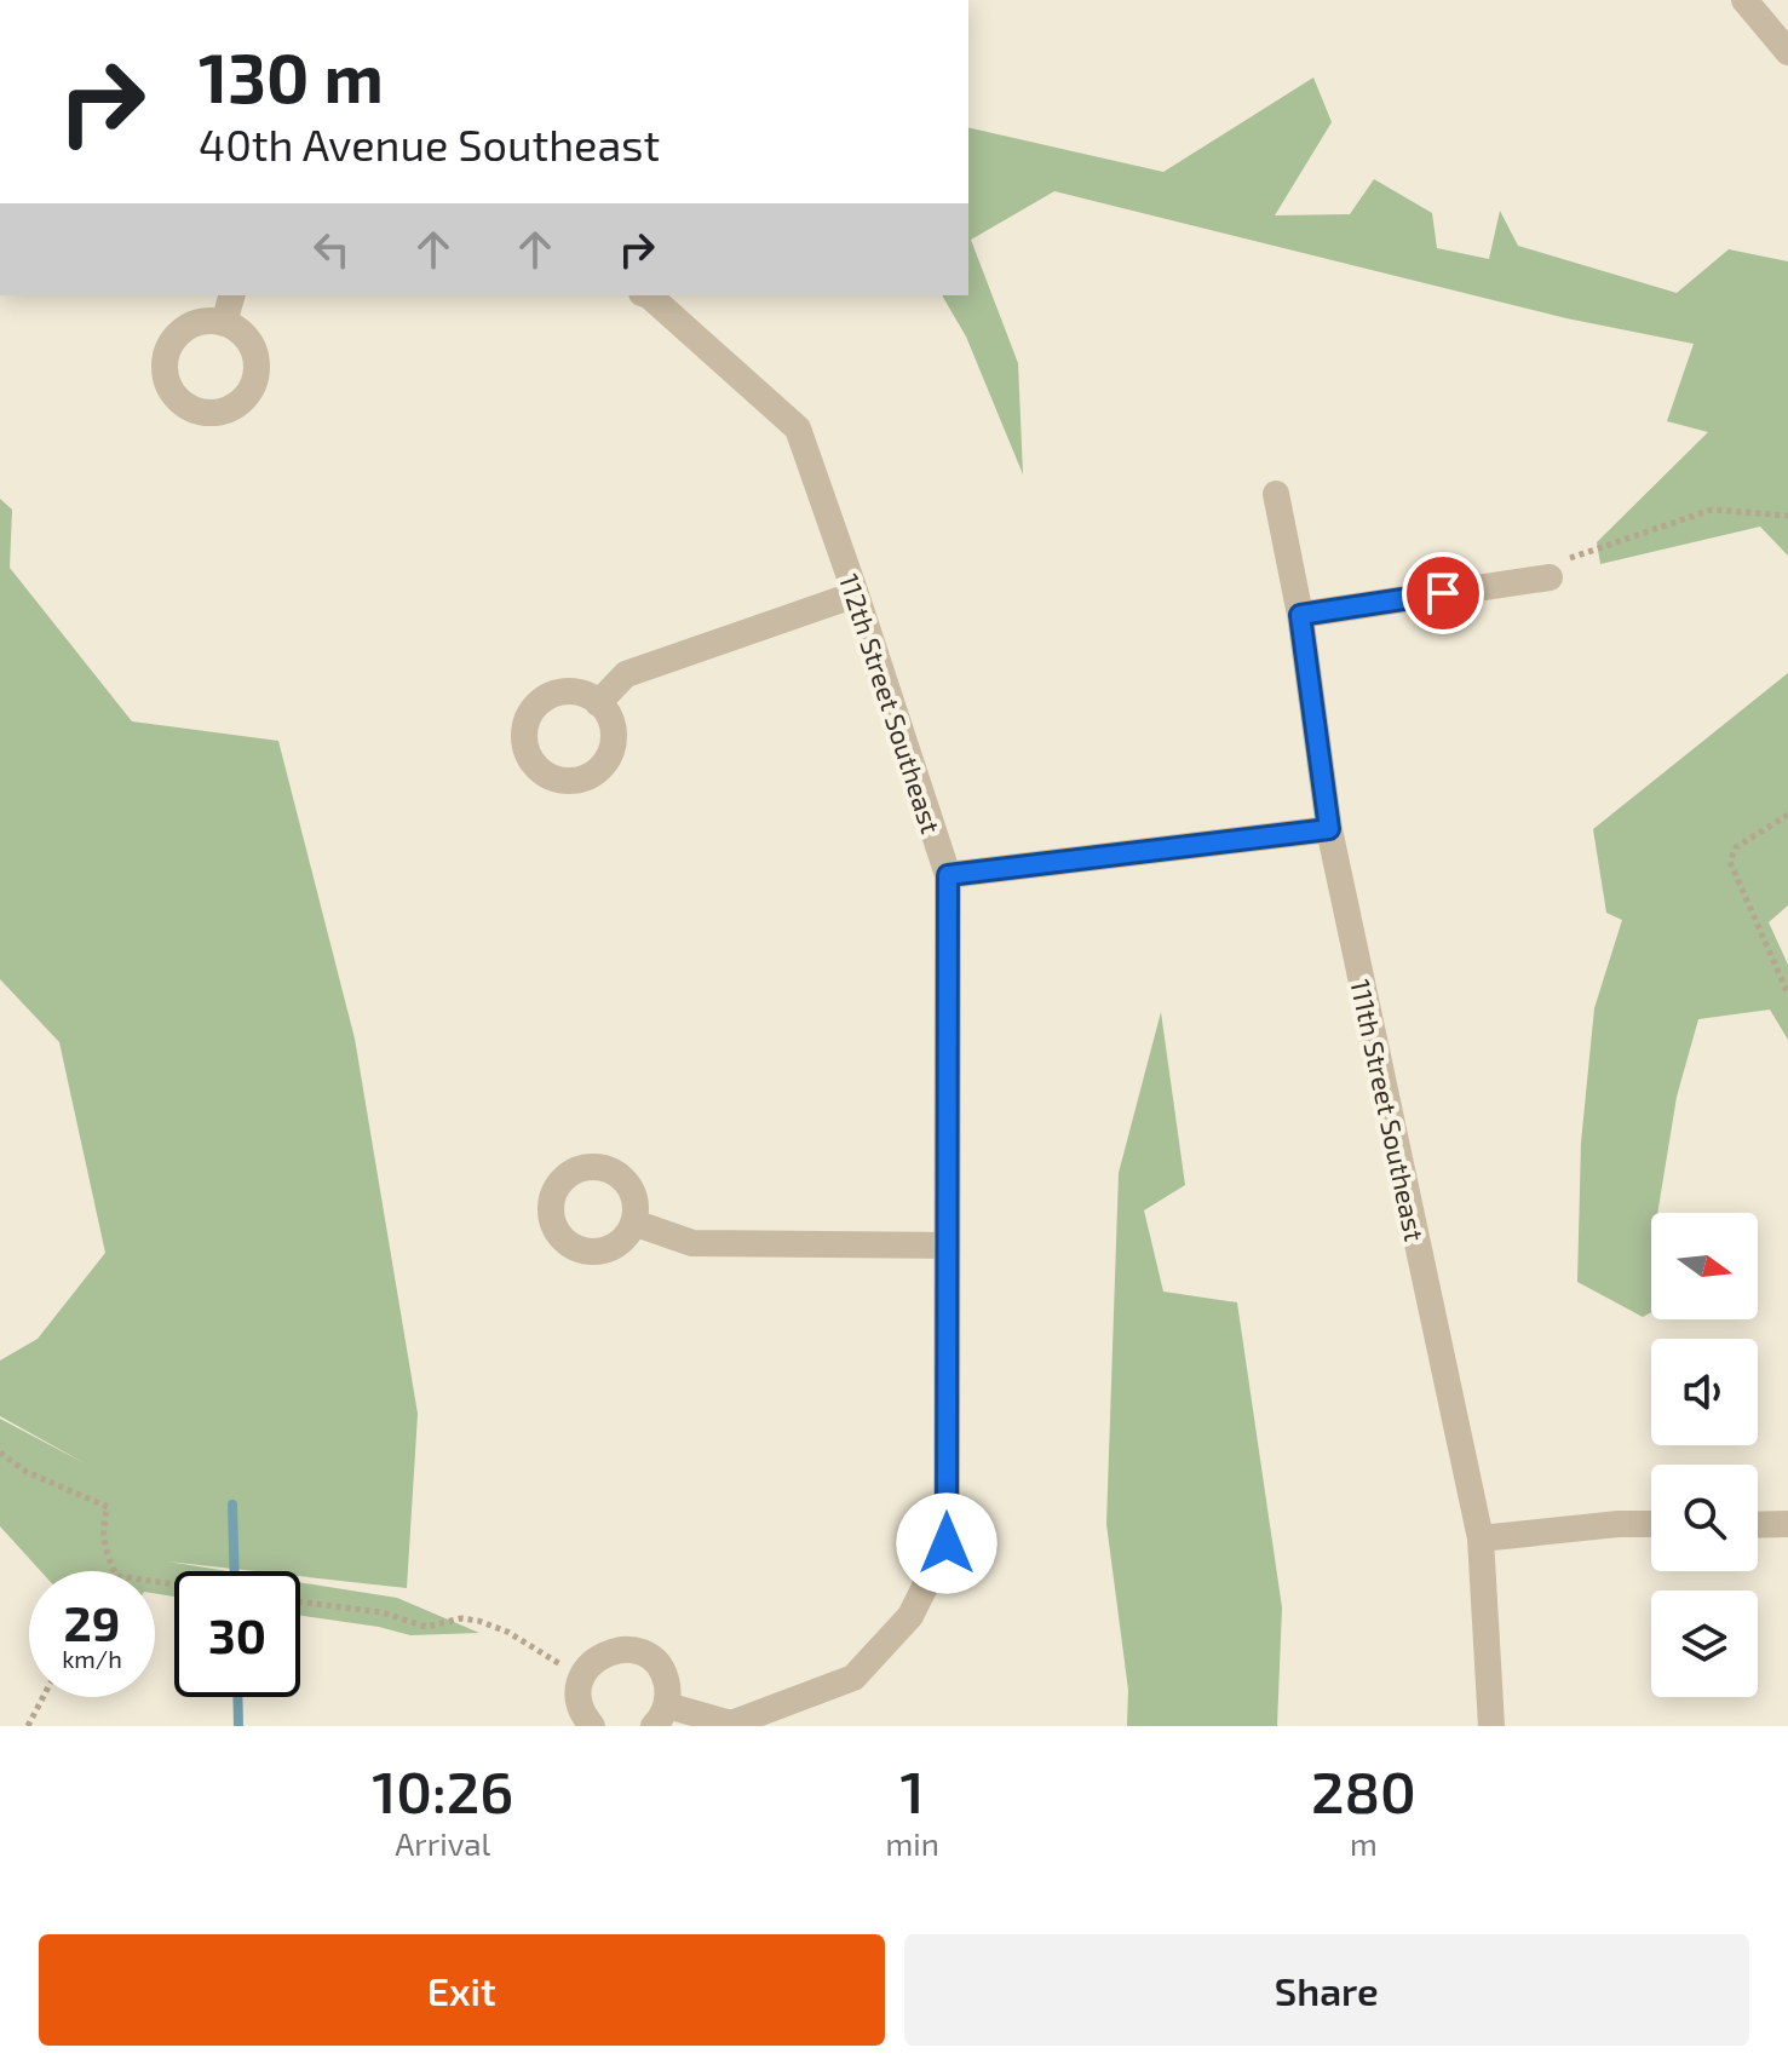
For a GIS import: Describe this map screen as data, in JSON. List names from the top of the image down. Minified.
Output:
{"streets":{"street":["112th Street Southeast","111th Street Southeast"]},"north":"right","page":{"turn":["130 m","40th Avenue Southeast"],"speed":"29 km/h","limit":"30","eta":["10:26","Arrival","1","min","280","m"],"buttons":["Exit","Share"]}}
